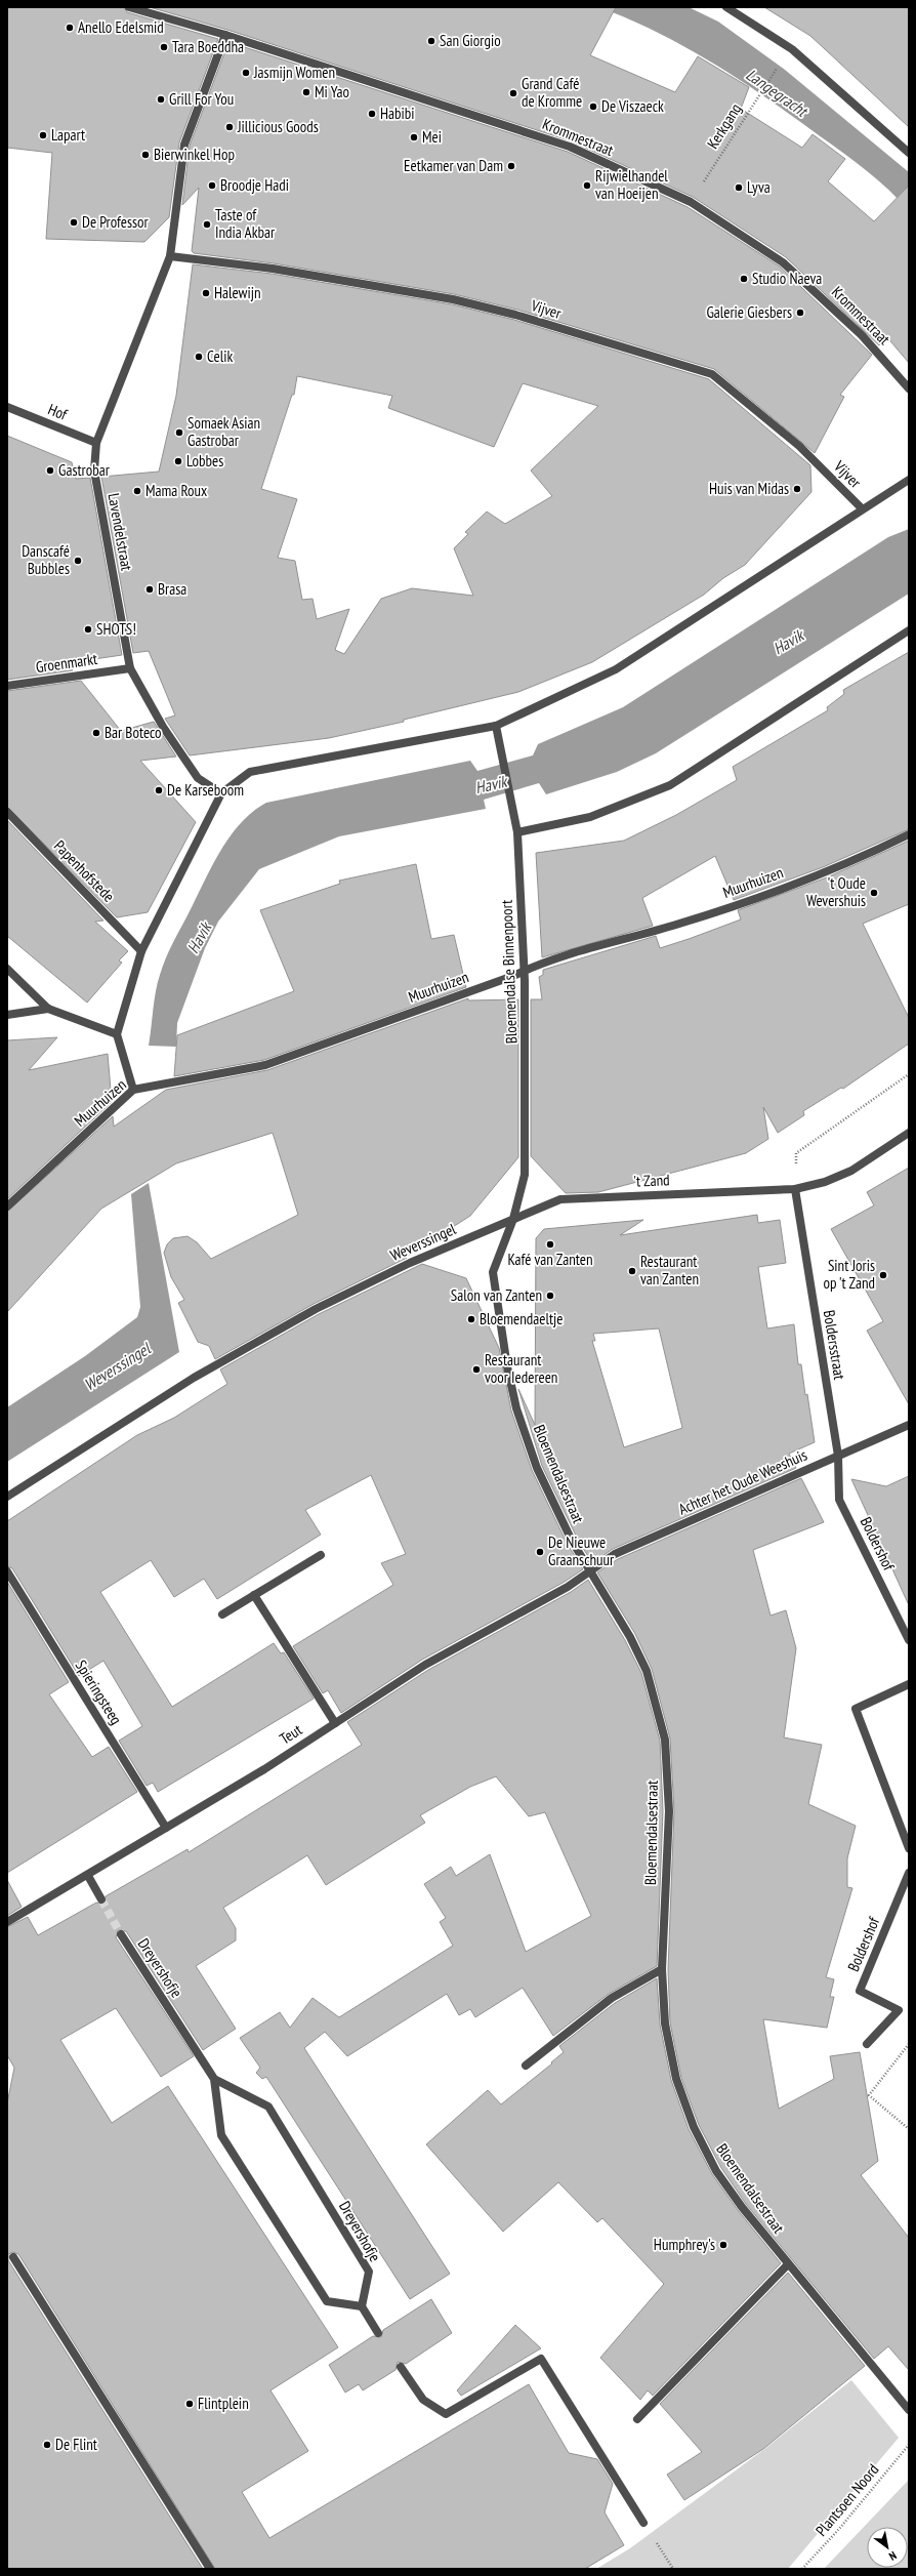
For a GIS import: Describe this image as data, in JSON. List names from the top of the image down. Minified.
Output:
{"streets":{"street":["Krommestraat","Vijver","Hof","Lavendelstraat","Groenmarkt","Papenhofstede","Muurhuizen","Bloemendalse Binnenpoort","'t Zand","Weverssingel","Boldersstraat","Bloemendalsestraat","Achter het Oude Weeshuis","Boldershof","Spieringsteeg","Teut","Dreyershofje"],"path":["Kerkgang","Plantsoen Noord"]},"crossings":[["Kerkgang","Krommestraat"],["Krommestraat","Lavendelstraat"],["Vijver","Lavendelstraat"],["Hof","Lavendelstraat"],["Lavendelstraat","Groenmarkt"],["Muurhuizen","Bloemendalse Binnenpoort"],["Bloemendalse Binnenpoort","'t Zand"],["Bloemendalse Binnenpoort","Weverssingel"],["Bloemendalse Binnenpoort","Bloemendalsestraat"],["'t Zand","Weverssingel"],["'t Zand","Boldersstraat"],["'t Zand","Bloemendalsestraat"],["Weverssingel","Bloemendalsestraat"],["Boldersstraat","Achter het Oude Weeshuis"],["Boldersstraat","Boldershof"],["Bloemendalsestraat","Achter het Oude Weeshuis"],["Bloemendalsestraat","Teut"],["Achter het Oude Weeshuis","Boldershof"],["Achter het Oude Weeshuis","Teut"],["Spieringsteeg","Teut"]],"water":["Langegracht","Havik","Weverssingel"],"places":["Anello Edelsmid","San Giorgio","Tara Boeddha","Jasmijn Women","Mi Yao","Grand Café de Kromme","Grill For You","De Viszaeck","Habibi","Jillicious Goods","Lapart","Mei","Bierwinkel Hop","Eetkamer van Dam","Broodje Hadi","Rijwielhandel van Hoeijen","Lyva","De Professor","Taste of India Akbar","Studio Naeva","Halewijn","Galerie Giesbers","Celik","Somaek Asian Gastrobar","Lobbes","Gastrobar","Huis van Midas","Mama Roux","Danscafé Bubbles","Brasa","SHOTS!","Bar Boteco","De Karseboom","'t Oude Wevershuis","Kafé van Zanten","Restaurant van Zanten","Sint Joris op 't Zand","Salon van Zanten","Bloemendaeltje","Restaurant voor Iedereen","De Nieuwe Graanschuur","Humphrey's","Flintplein","De Flint"],"north":"bottom right"}
